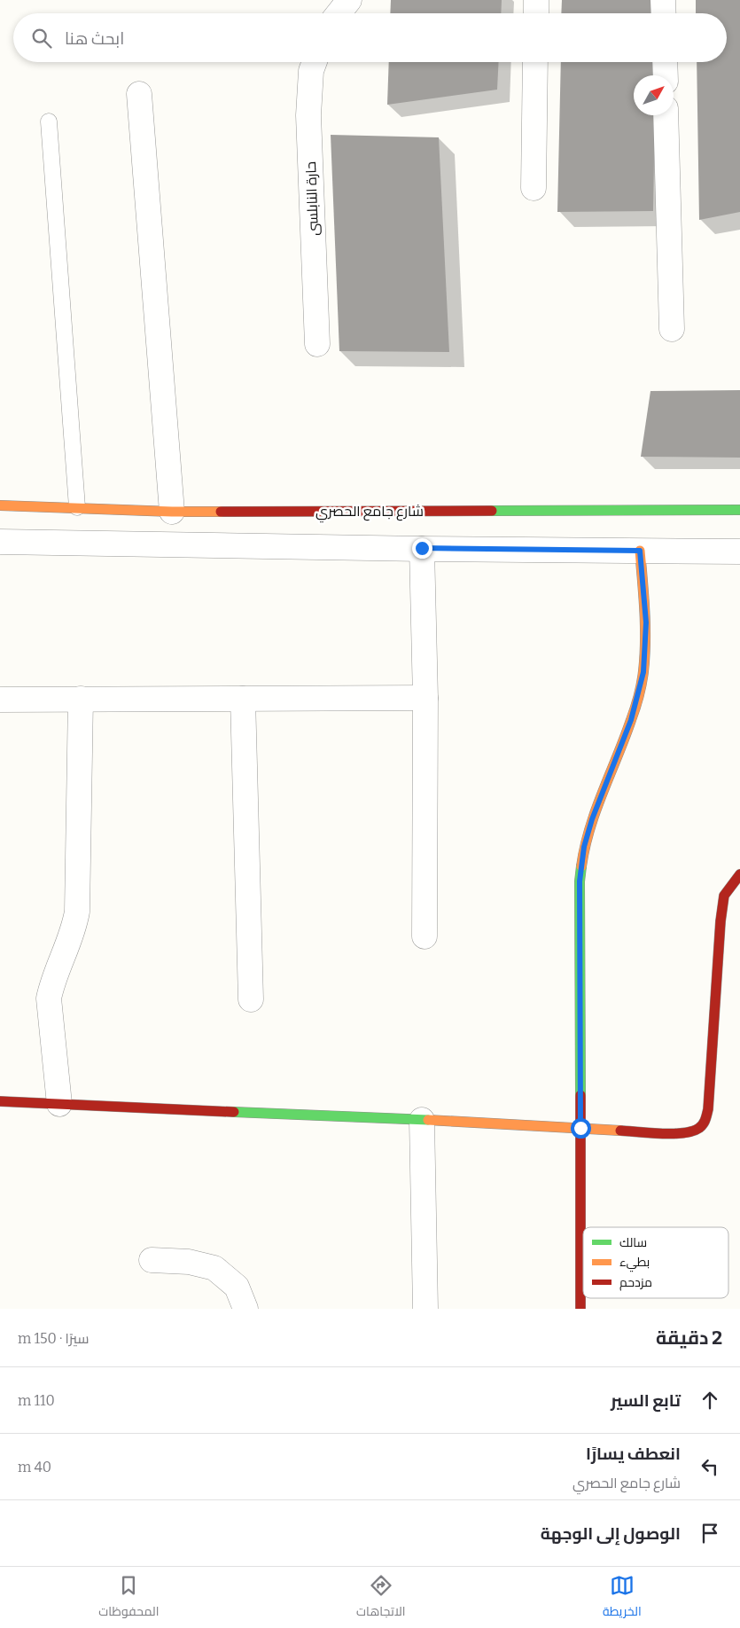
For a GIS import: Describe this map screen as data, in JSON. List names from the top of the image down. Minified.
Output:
{"streets":{"street":["حارة النابلسى","شارع جامع الحصري"]},"legend":["سالك","بطيء","مزدحم"],"north":"top right","page":{"search":"ابحث هنا","heading":["2 دقيقة","سيرًا · 150 m"],"list":[["تابع السير","110 m"],["انعطف يسارًا","شارع جامع الحصري","40 m"],"الوصول إلى الوجهة"],"nav":["الخريطة","الاتجاهات","المحفوظات"]}}
